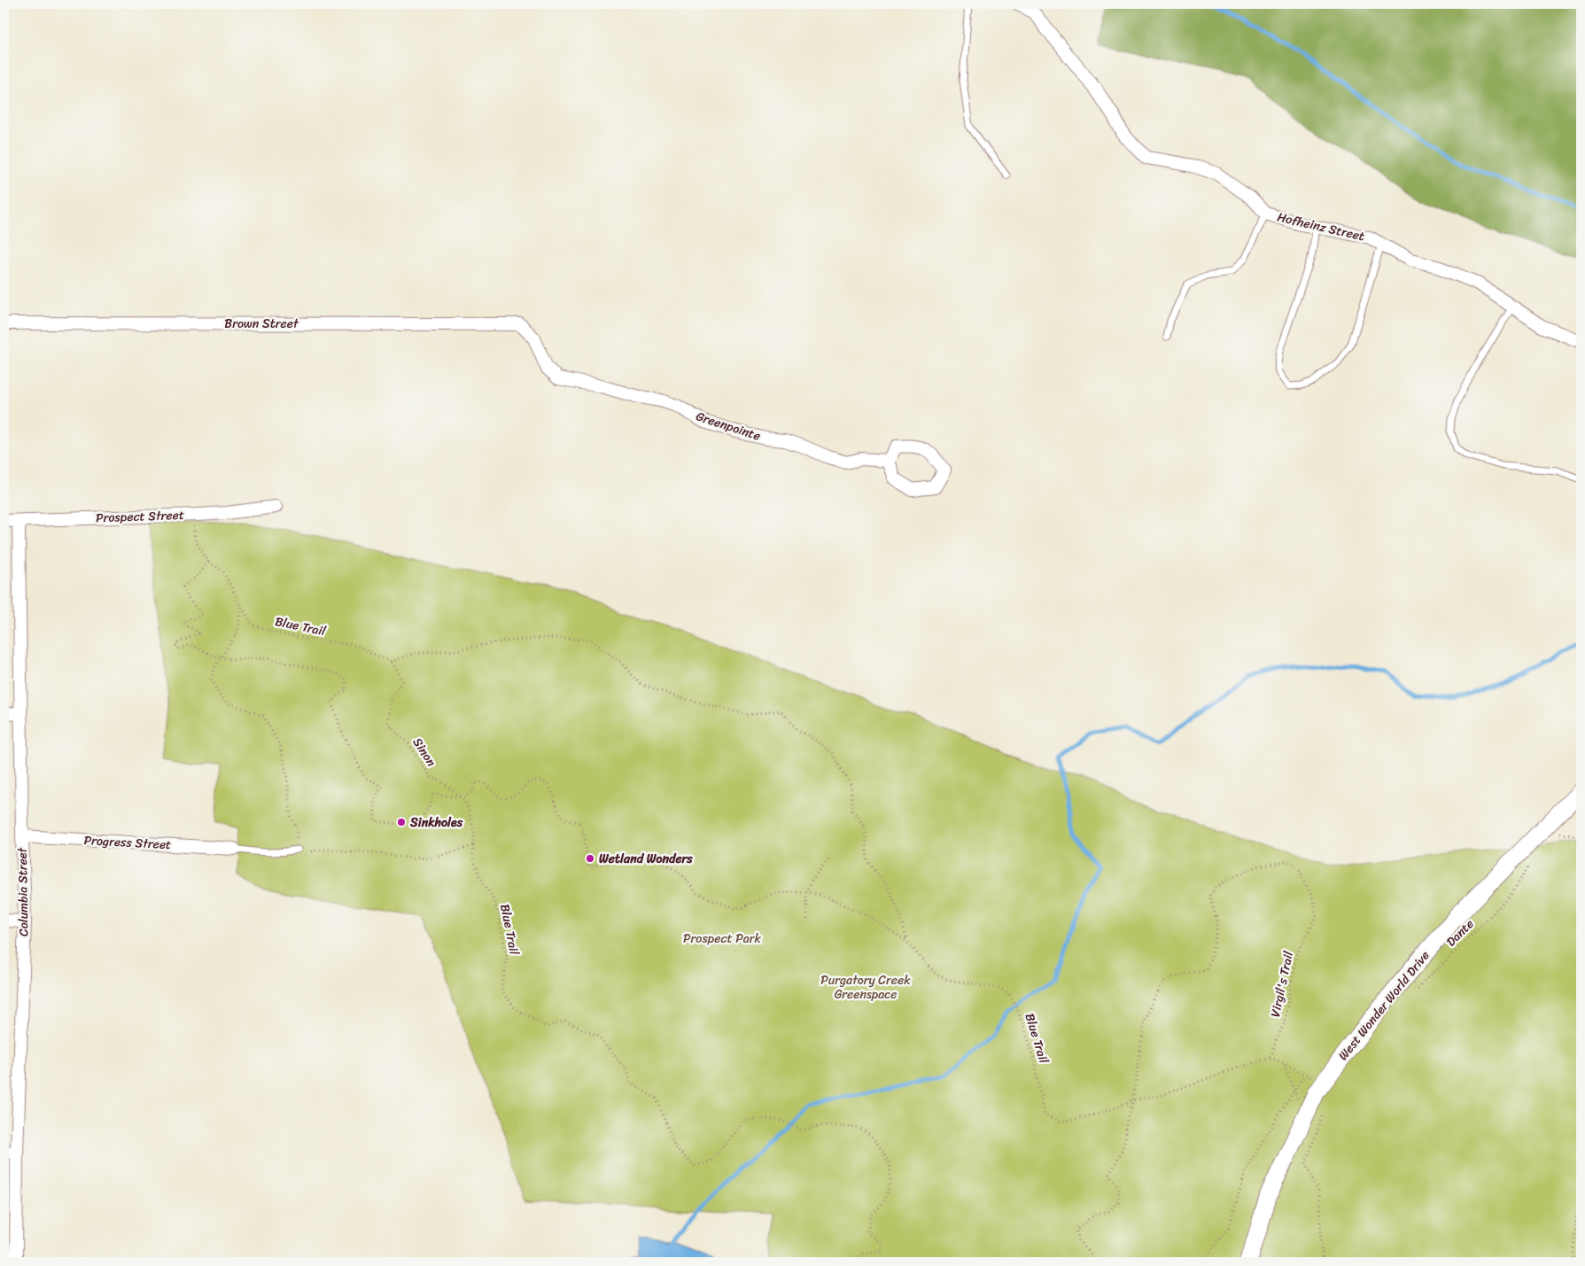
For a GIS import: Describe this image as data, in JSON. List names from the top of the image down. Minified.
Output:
{"streets":{"main road":["West Wonder World Drive"],"street":["Hofheinz Street","Brown Street","Greenpointe","Prospect Street","Progress Street","Columbia Street"],"path":["Blue Trail","Sinon","Dante","Virgil's Trail"]},"crossings":[["Brown Street","Greenpointe"],["Prospect Street","Blue Trail"],["Prospect Street","Columbia Street"],["Blue Trail","Sinon"],["Blue Trail","Virgil's Trail"],["Progress Street","Columbia Street"]],"parks":["Prospect Park","Purgatory Creek Greenspace"],"places":["Sinkholes","Wetland Wonders"]}
